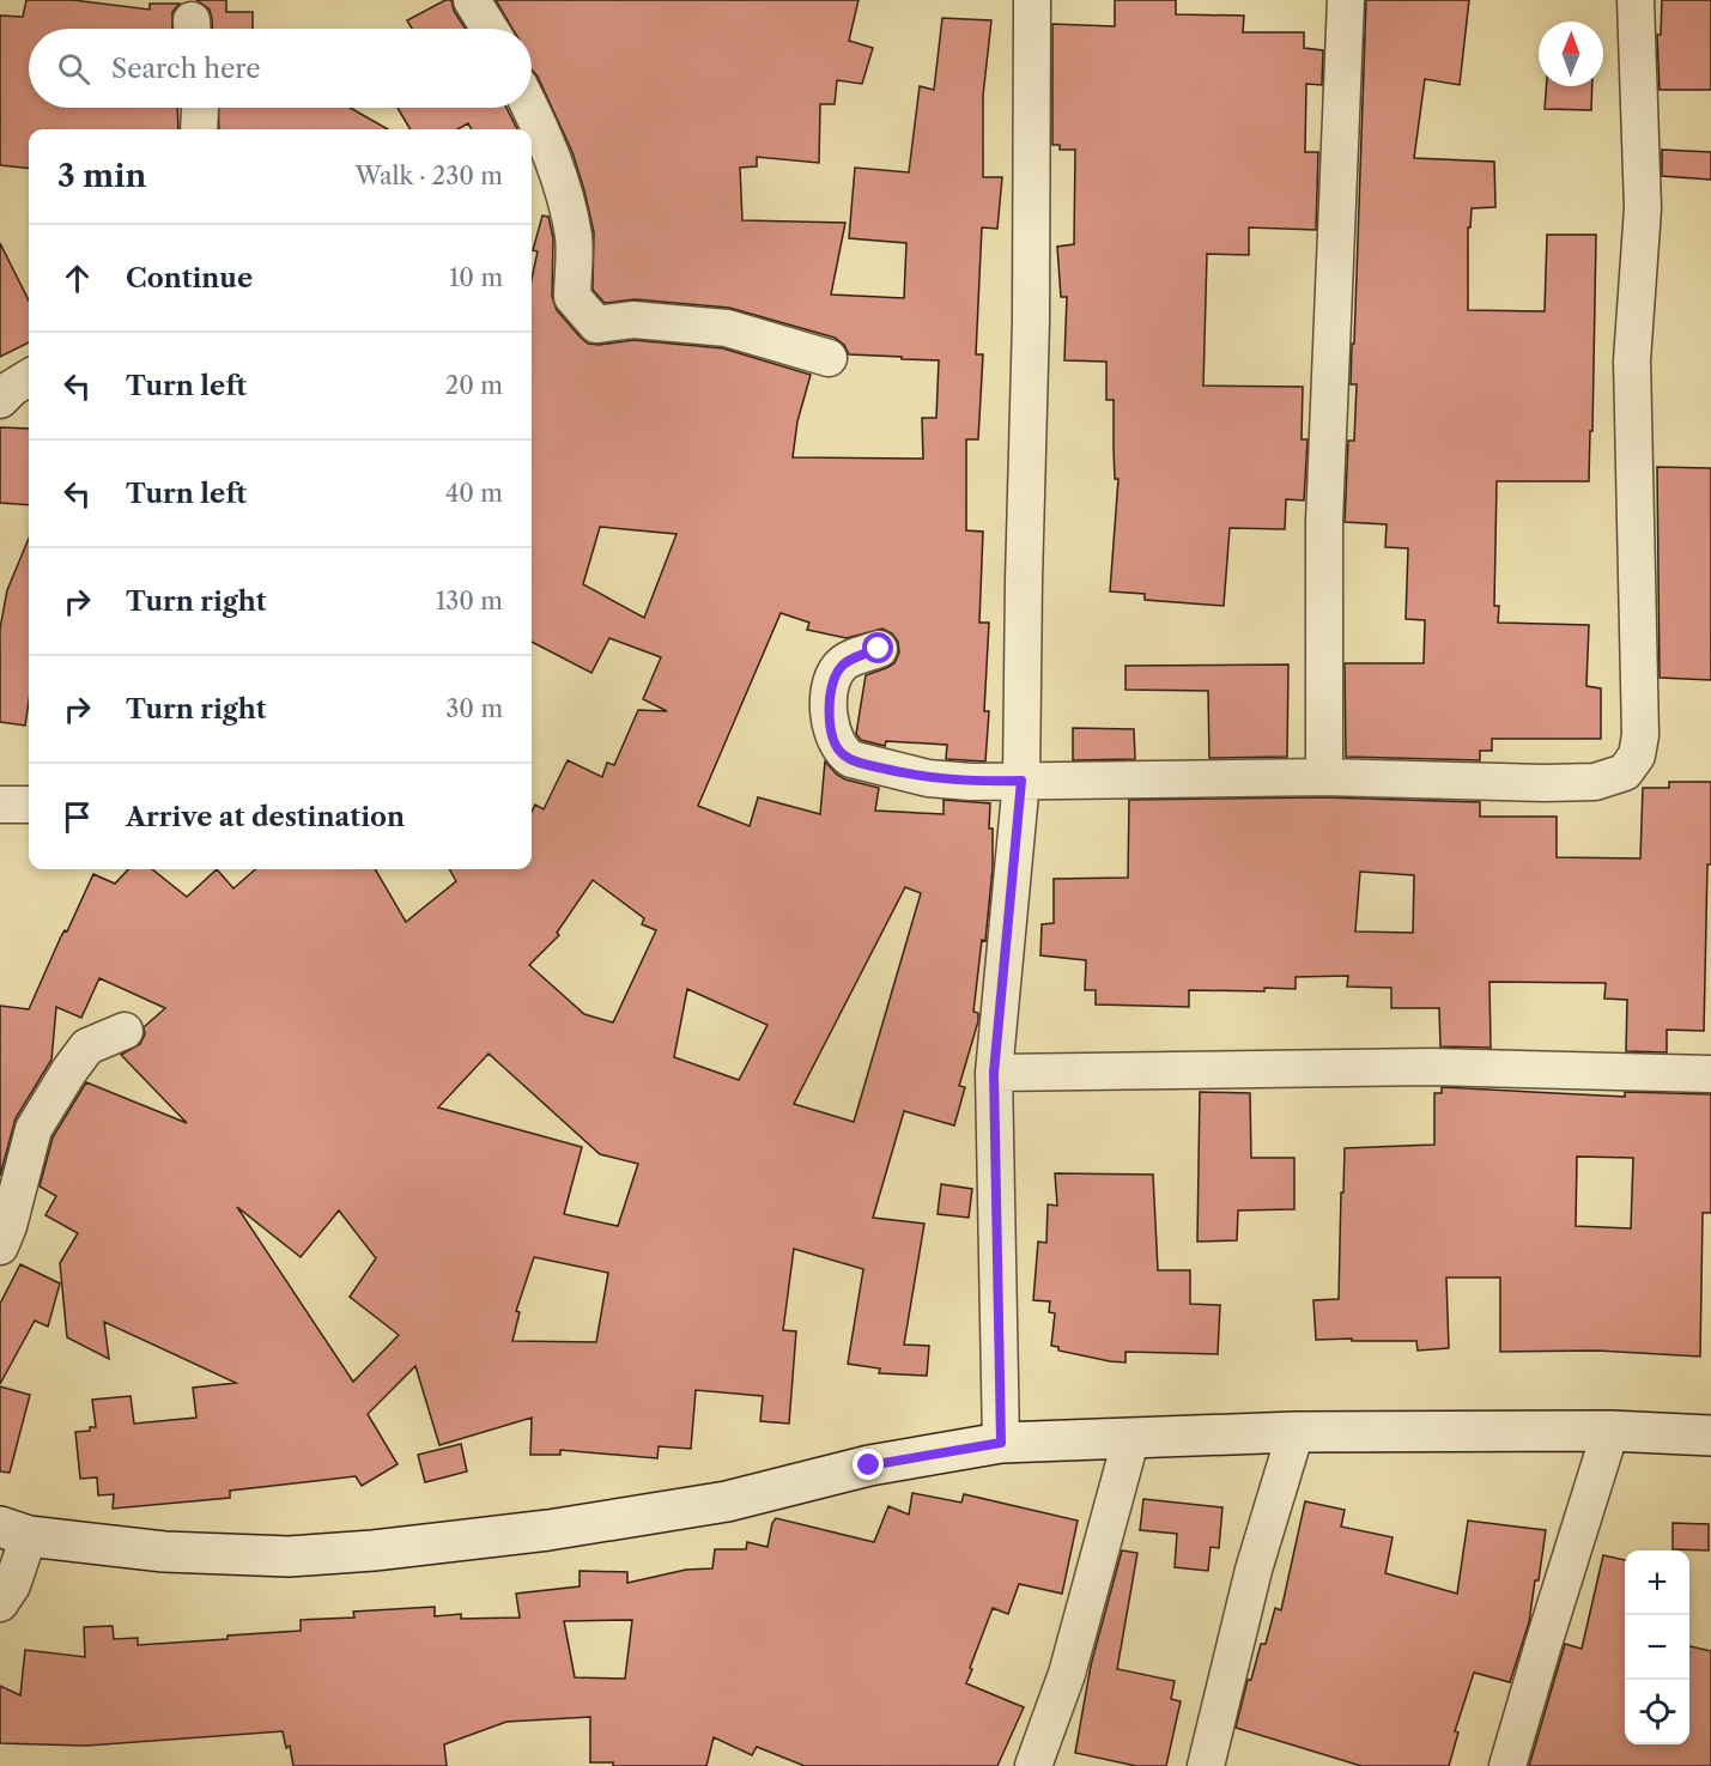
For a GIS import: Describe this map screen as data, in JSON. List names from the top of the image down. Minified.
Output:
{"north":"top","page":{"search":"Search here","heading":["3 min","Walk · 230 m"],"list":[["Continue","10 m"],["Turn left","20 m"],["Turn left","40 m"],["Turn right","130 m"],["Turn right","30 m"],"Arrive at destination"],"map_buttons":["+","−"]}}
